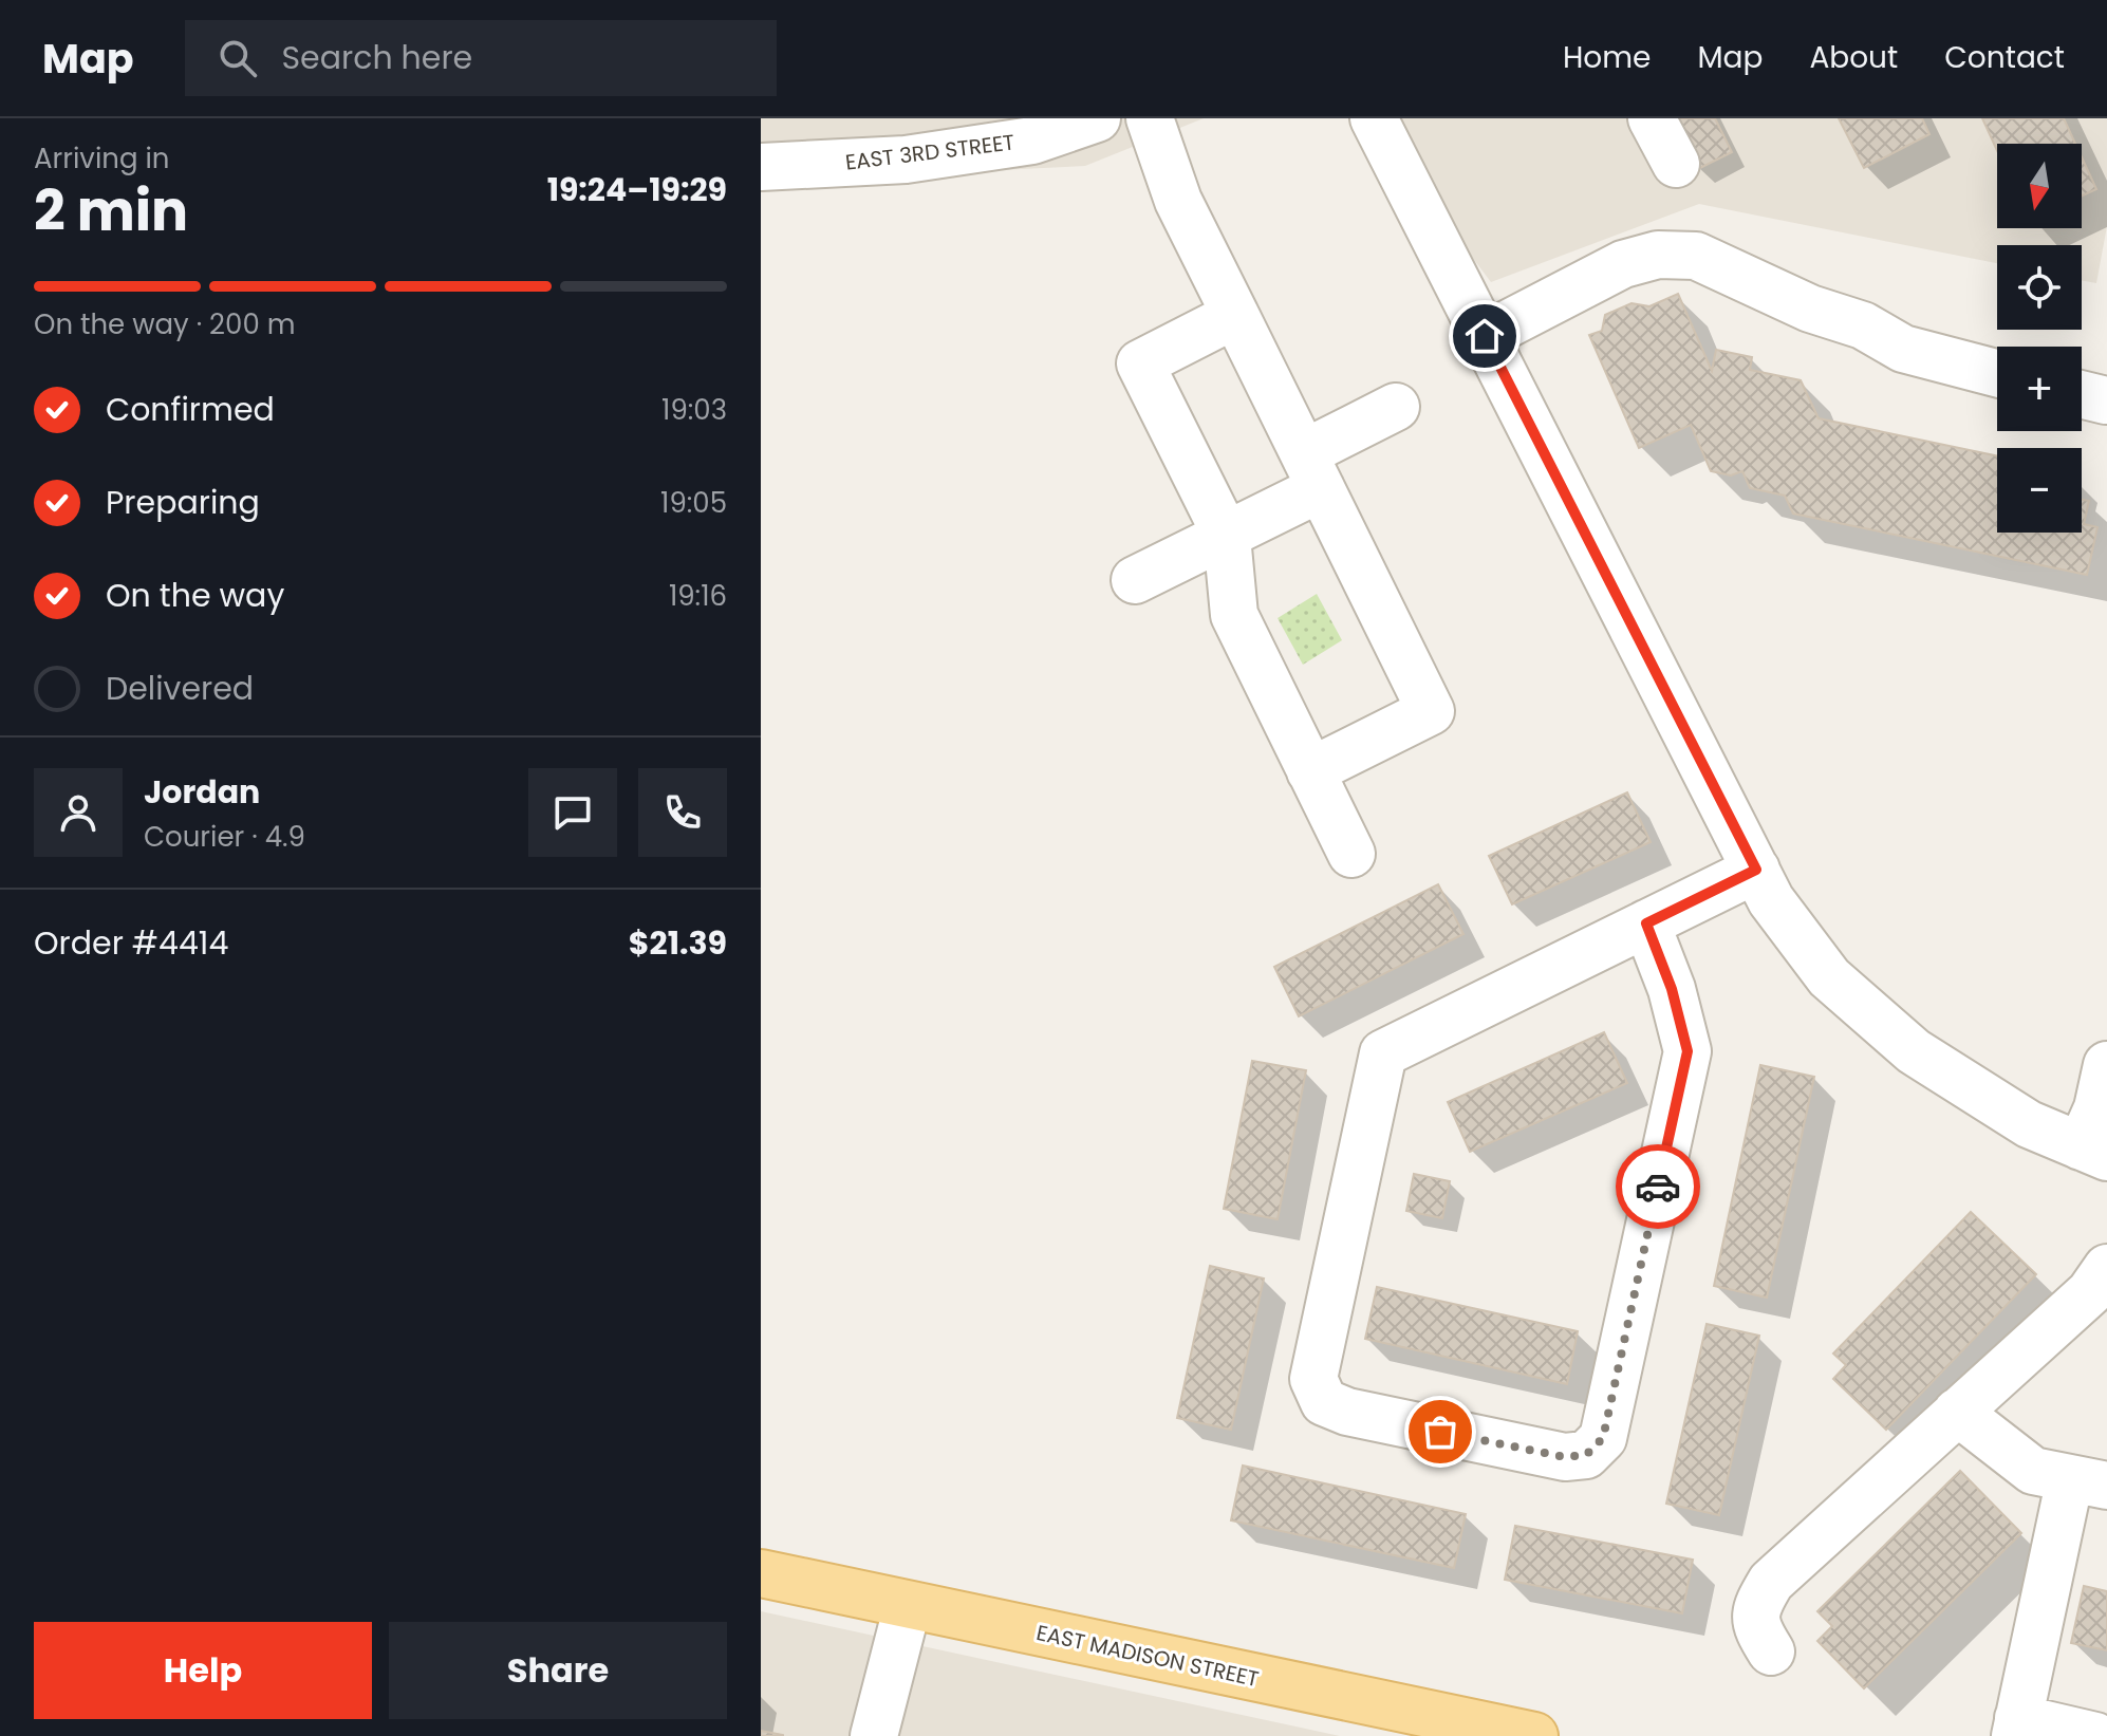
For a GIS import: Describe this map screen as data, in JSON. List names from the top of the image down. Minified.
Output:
{"streets":{"main road":["EAST MADISON STREET"],"street":["EAST 3RD STREET"]},"north":"bottom","page":{"header":"Map","search":"Search here","nav":["Home","Map","About","Contact"],"heading":["2 min","Arriving in","19:24–19:29"],"panel":["Jordan","Courier · 4.9","Order #4414","$21.39"],"map_buttons":["+","−"],"bar":"On the way · 200 m","list":[["Confirmed","19:03"],["Preparing","19:05"],["On the way","19:16"],"Delivered"],"buttons":["Help","Share"]}}
